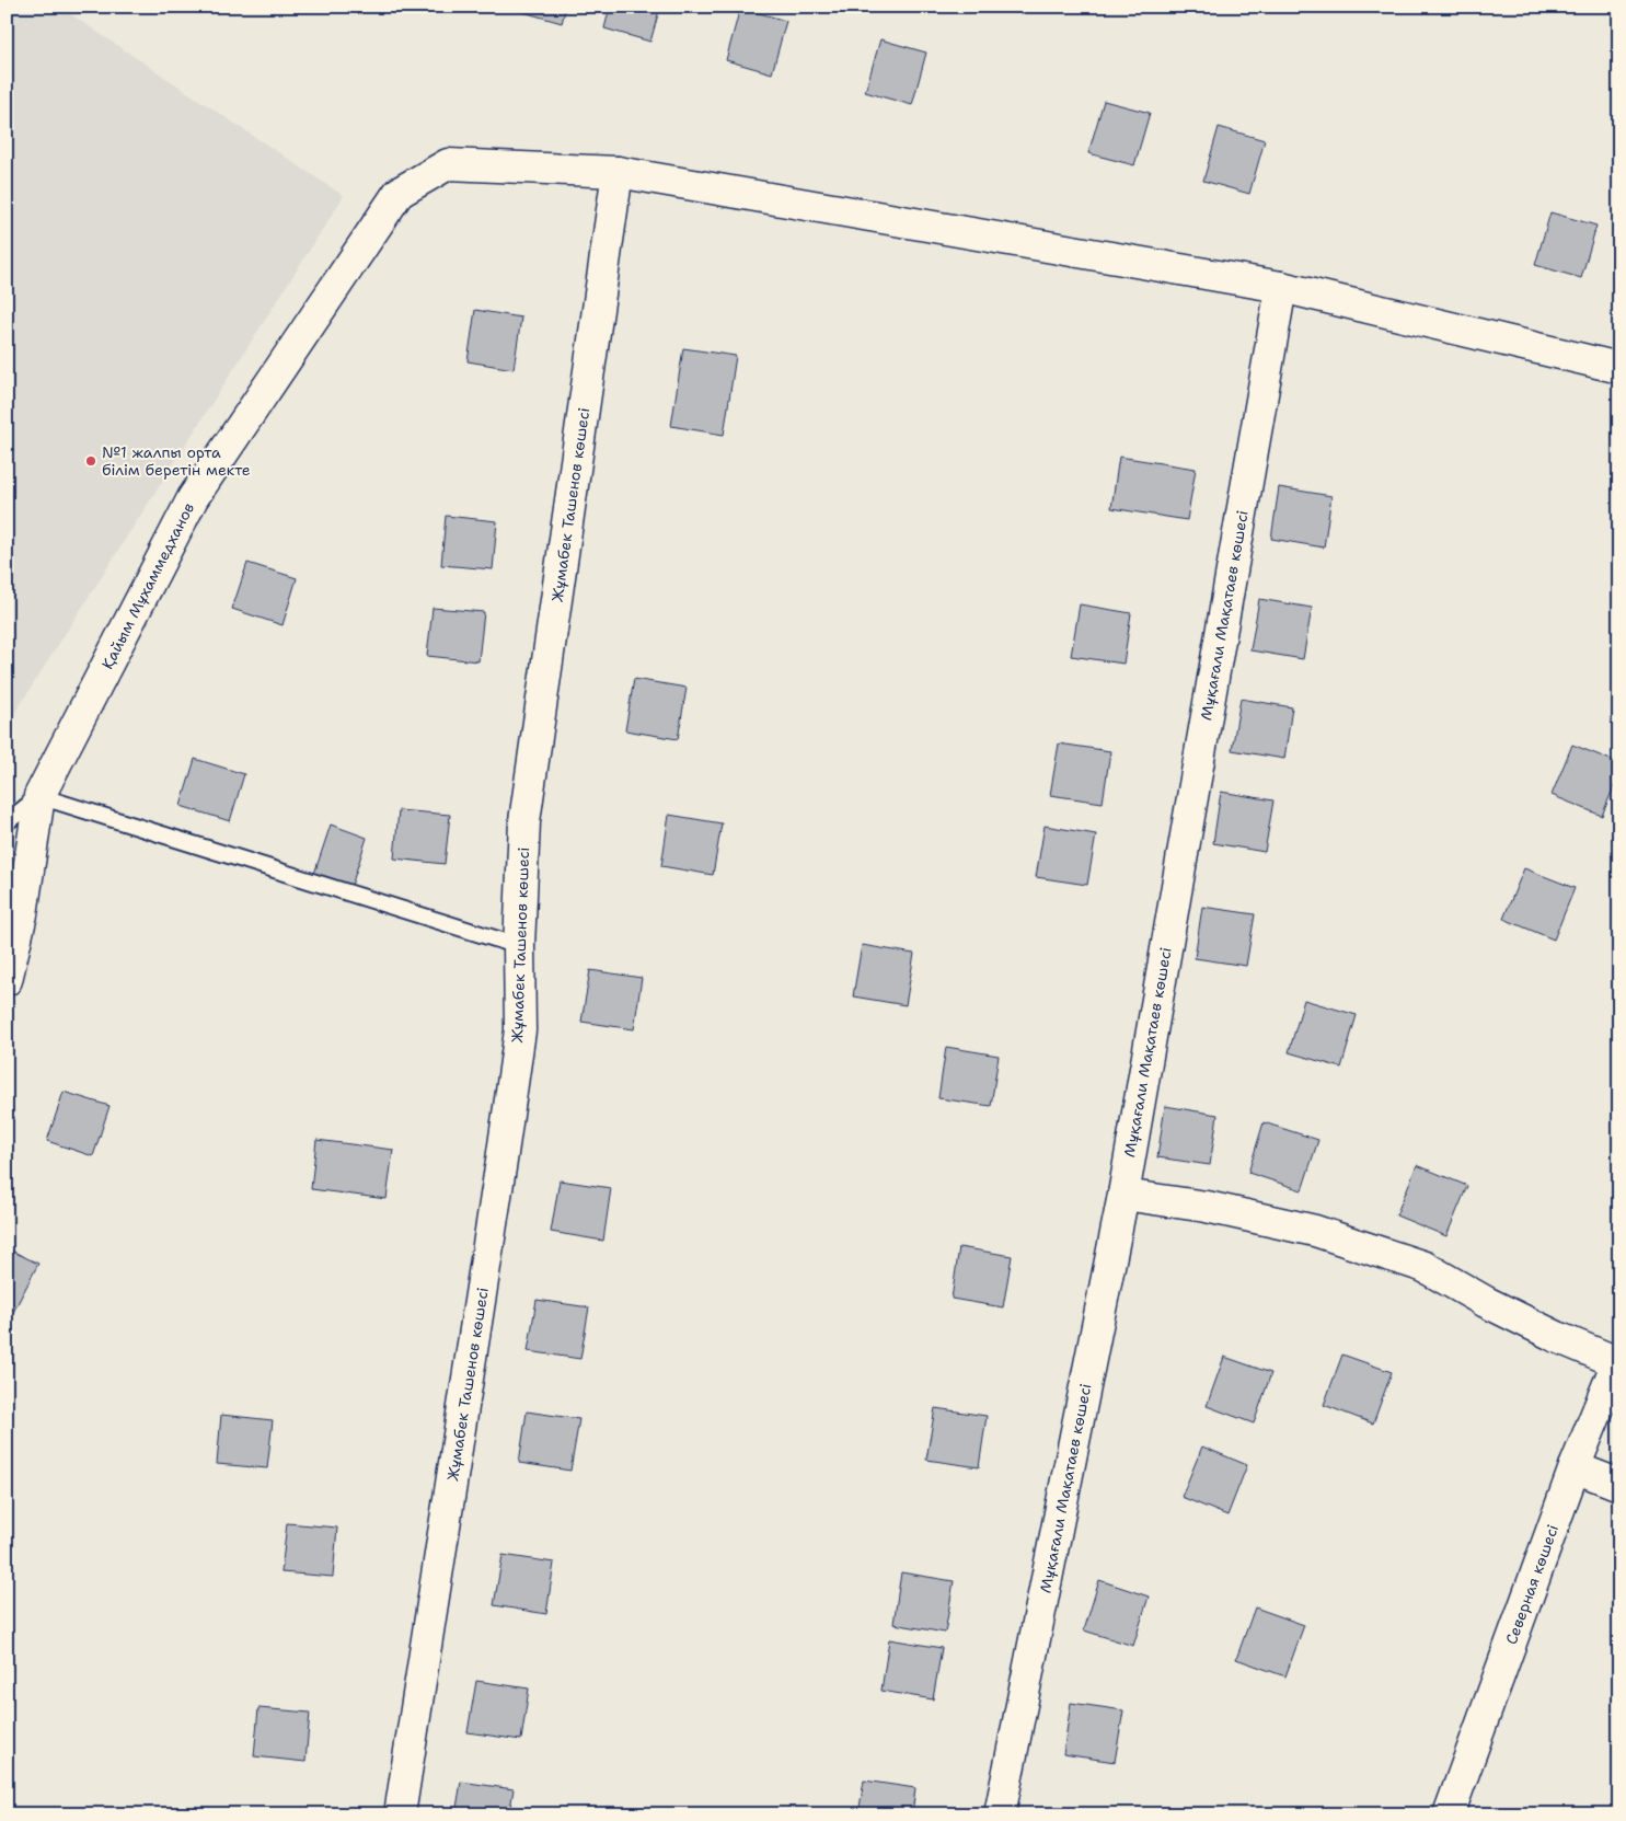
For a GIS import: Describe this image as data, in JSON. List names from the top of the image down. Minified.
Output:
{"streets":{"street":["Жұмабек Ташенов көшесі","Қайым Мұхаммедханов","Мұқағали Мақатаев көшесі","Северная көшесі"]},"crossings":[["Жұмабек Ташенов көшесі","Қайым Мұхаммедханов"]],"places":["№1 жалпы орта білім беретін мекте"]}
